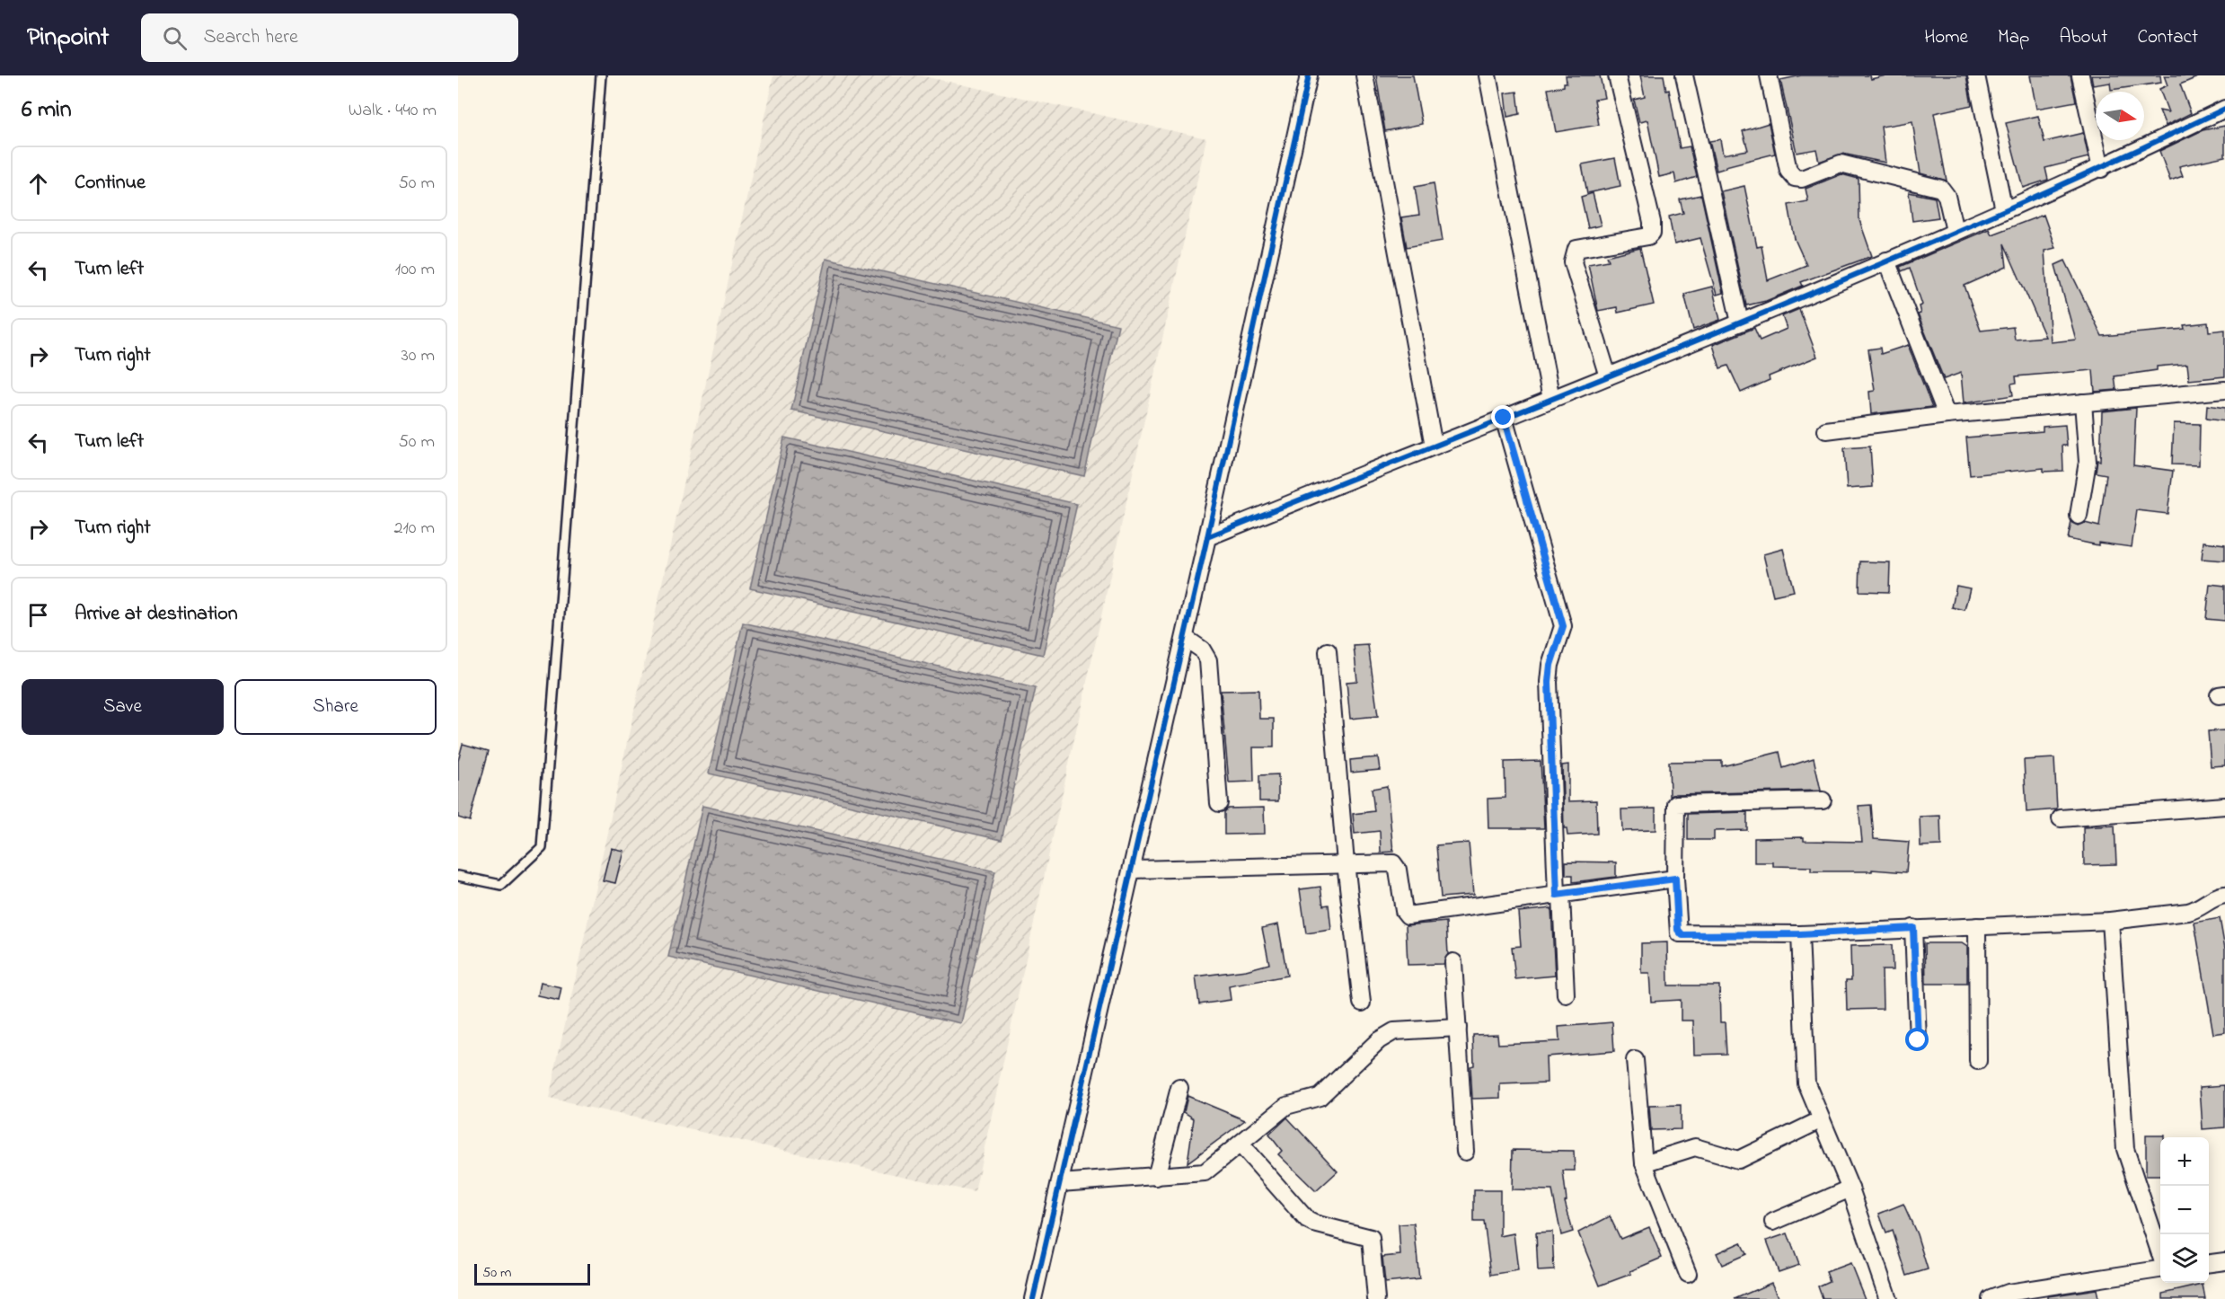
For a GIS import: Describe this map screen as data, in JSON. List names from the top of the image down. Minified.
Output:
{"scale_bar":"50 m","north":"right","page":{"header":"Pinpoint","search":"Search here","nav":["Home","Map","About","Contact"],"heading":["6 min","Walk · 440 m"],"list":[["Continue","50 m"],["Turn left","100 m"],["Turn right","30 m"],["Turn left","50 m"],["Turn right","210 m"],"Arrive at destination"],"buttons":["Save","Share"],"map_buttons":["+","−"],"scale":"50 m"}}
